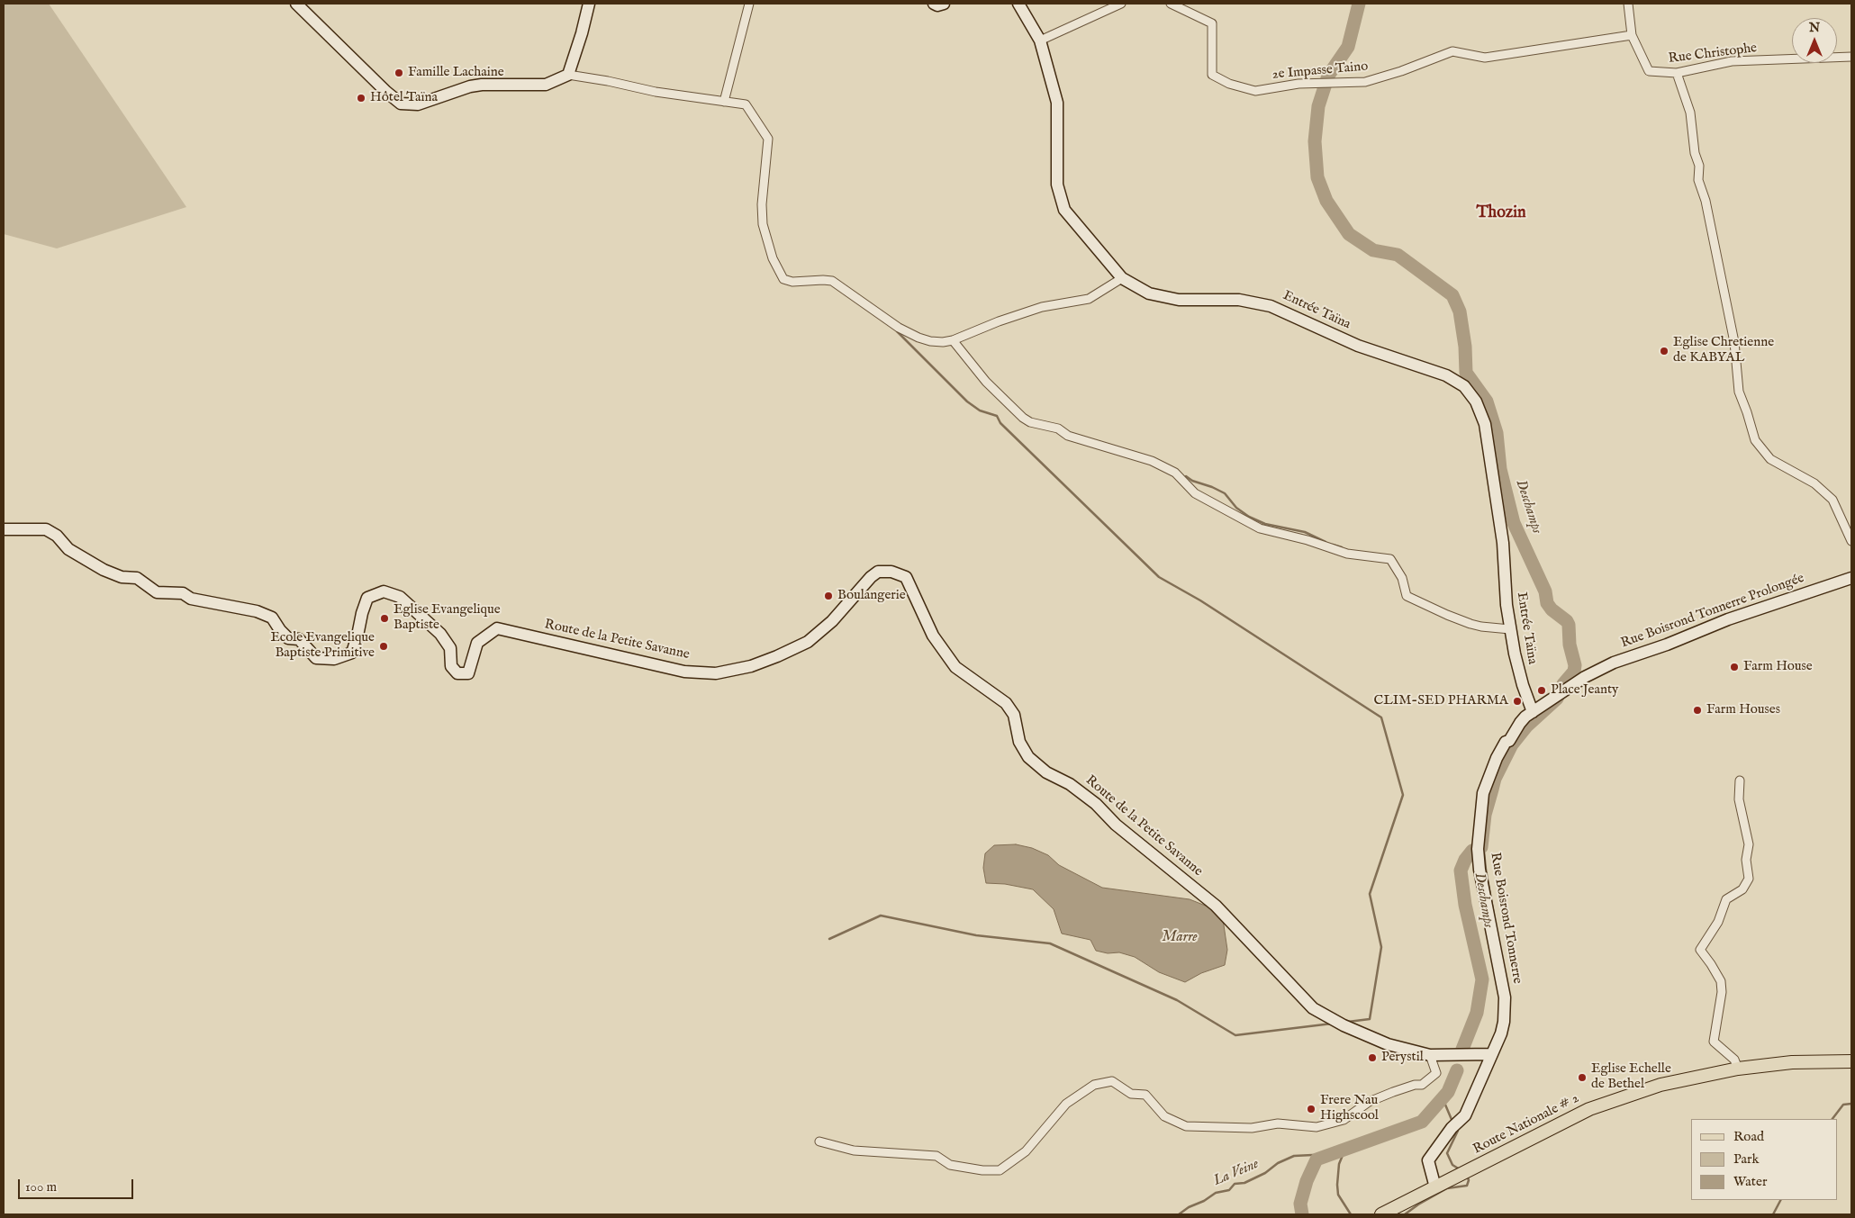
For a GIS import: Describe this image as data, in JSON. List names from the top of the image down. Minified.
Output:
{"streets":{"main road":["Route Nationale # 2"],"street":["Rue Christophe","2e Impasse Taino","Entrée Taïna","Rue Boisrond Tonnerre Prolongée","Route de la Petite Savanne","Rue Boisrond Tonnerre"]},"crossings":[["Rue Christophe","2e Impasse Taino"],["Entrée Taïna","Rue Boisrond Tonnerre"],["Rue Boisrond Tonnerre Prolongée","Rue Boisrond Tonnerre"],["Route de la Petite Savanne","Rue Boisrond Tonnerre"],["Rue Boisrond Tonnerre","Route Nationale # 2"]],"districts":["Thozin"],"water":["Deschamps","Marre","La Veine"],"places":["Famille Lachaine","Hôtel Taïna","Eglise Chretienne de KABYAL","Boulangerie","Eglise Evangelique Baptiste","Ecole Evangelique Baptiste Primitive","Farm House","Place Jeanty","CLIM-SED PHARMA","Farm Houses","Perystil","Eglise Echelle de Bethel","Frere Nau Highscool"],"legend":["Road","Park","Water"],"scale_bar":"100 m","north":"top"}
